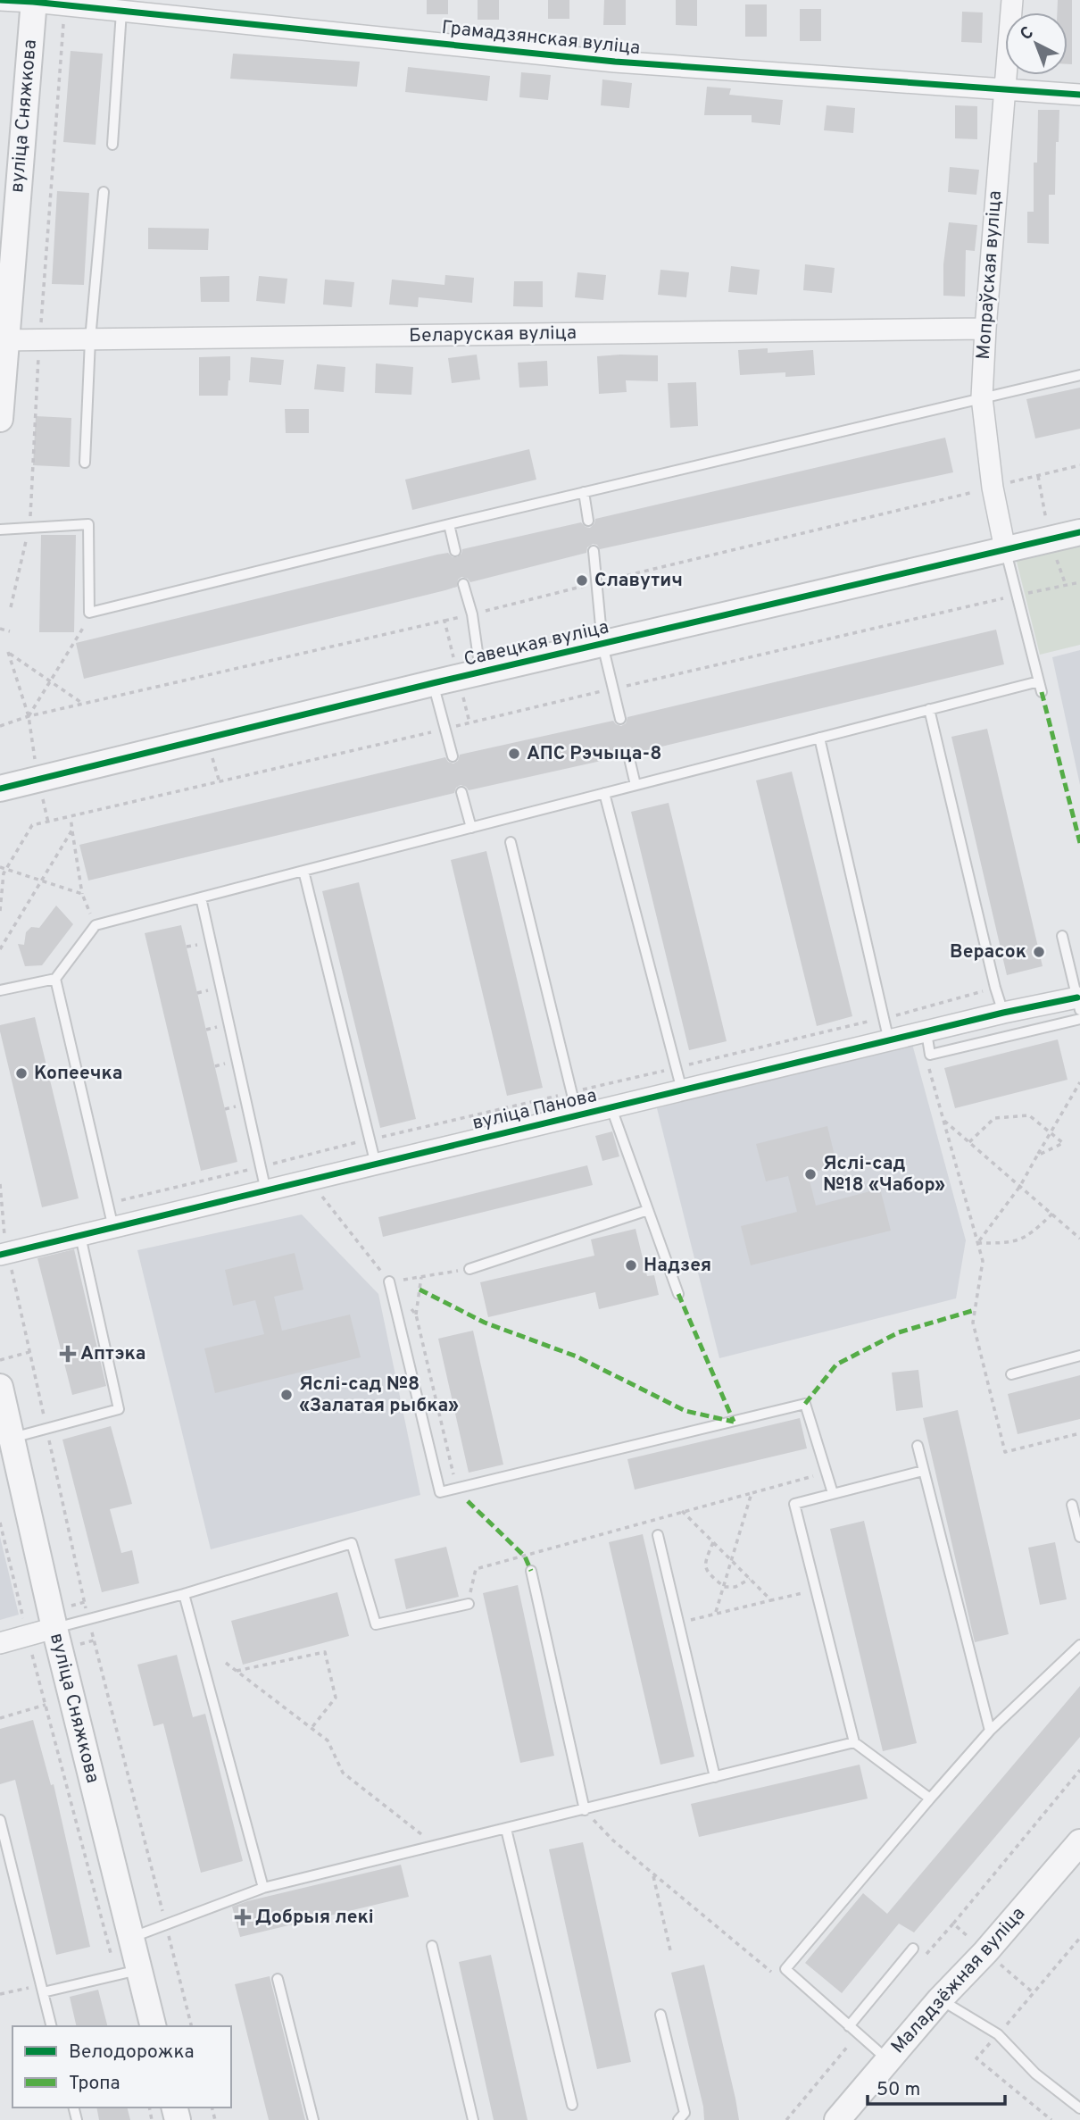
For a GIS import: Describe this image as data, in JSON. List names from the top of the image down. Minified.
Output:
{"streets":{"street":["Грамадзянская вуліца","вуліца Сняжкова","Мопраўская вуліца","Беларуская вуліца","Савецкая вуліца","вуліца Панова","Маладзёжная вуліца"]},"crossings":[["Грамадзянская вуліца","вуліца Сняжкова"],["Грамадзянская вуліца","Мопраўская вуліца"],["вуліца Сняжкова","Беларуская вуліца"],["Мопраўская вуліца","Беларуская вуліца"],["Мопраўская вуліца","Савецкая вуліца"]],"places":{"other":["Славутич","АПС Рэчыца-8","Верасок","Копеечка","Яслі-сад №18 «Чабор»","Надзея","Яслі-сад №8 «Залатая рыбка»"],"health":["Аптэка","Добрыя лекі"]},"legend":["Велодорожка","Тропа"],"scale_bar":"50 m","north":"top left"}
